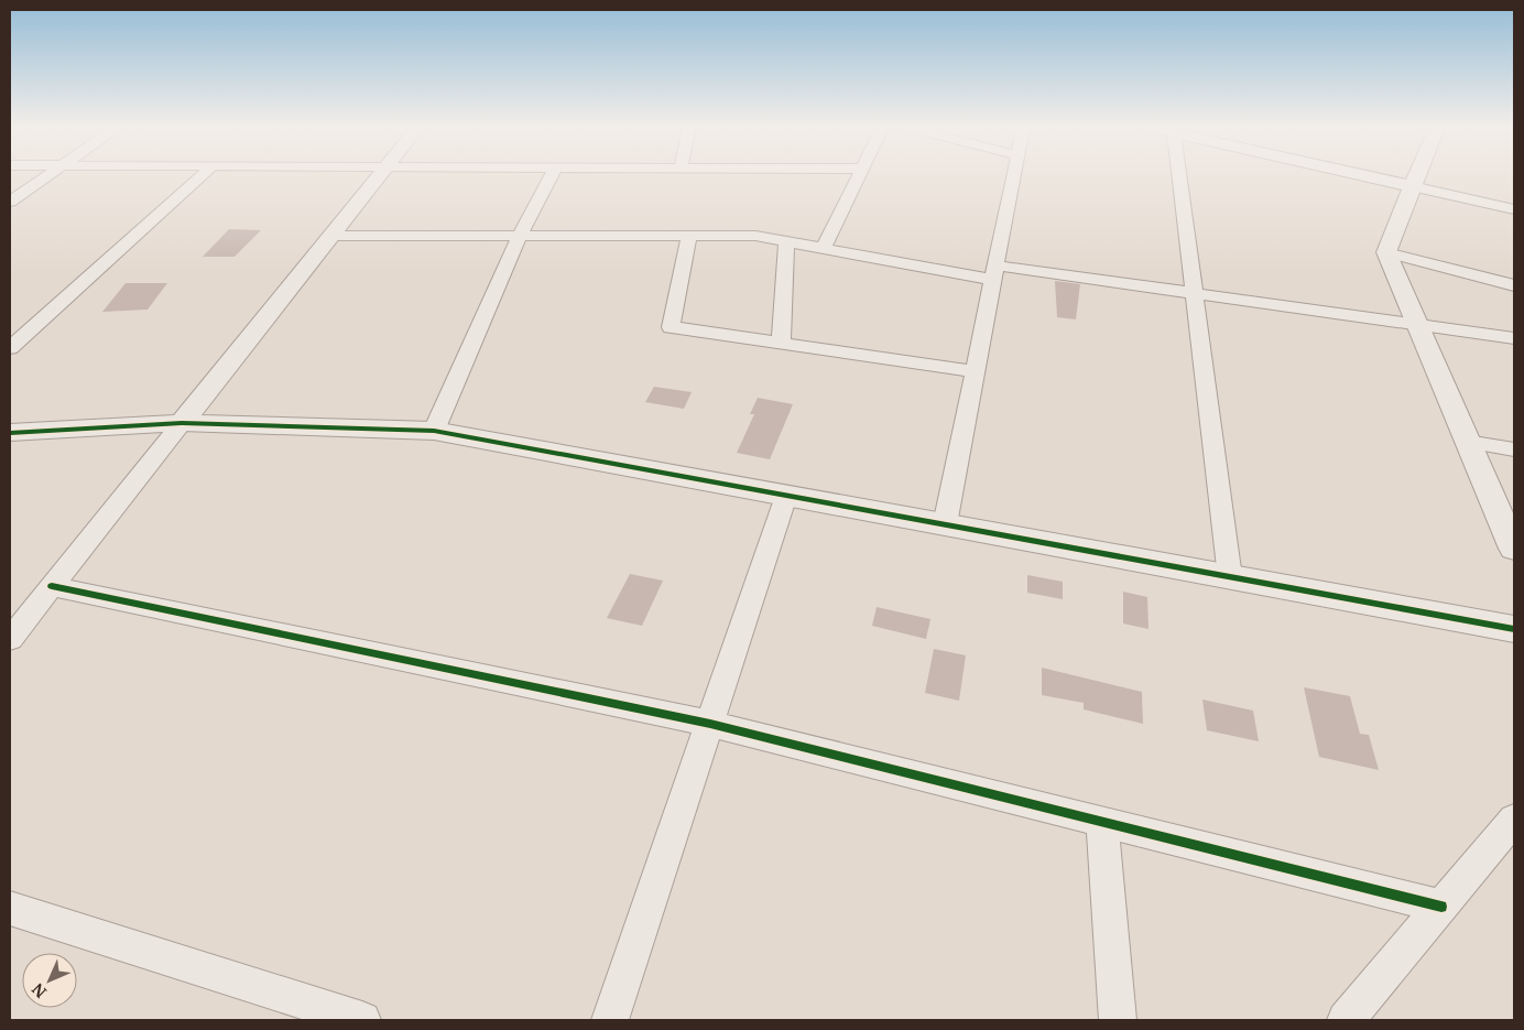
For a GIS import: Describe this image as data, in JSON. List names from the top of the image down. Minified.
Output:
{"north":"bottom left"}
